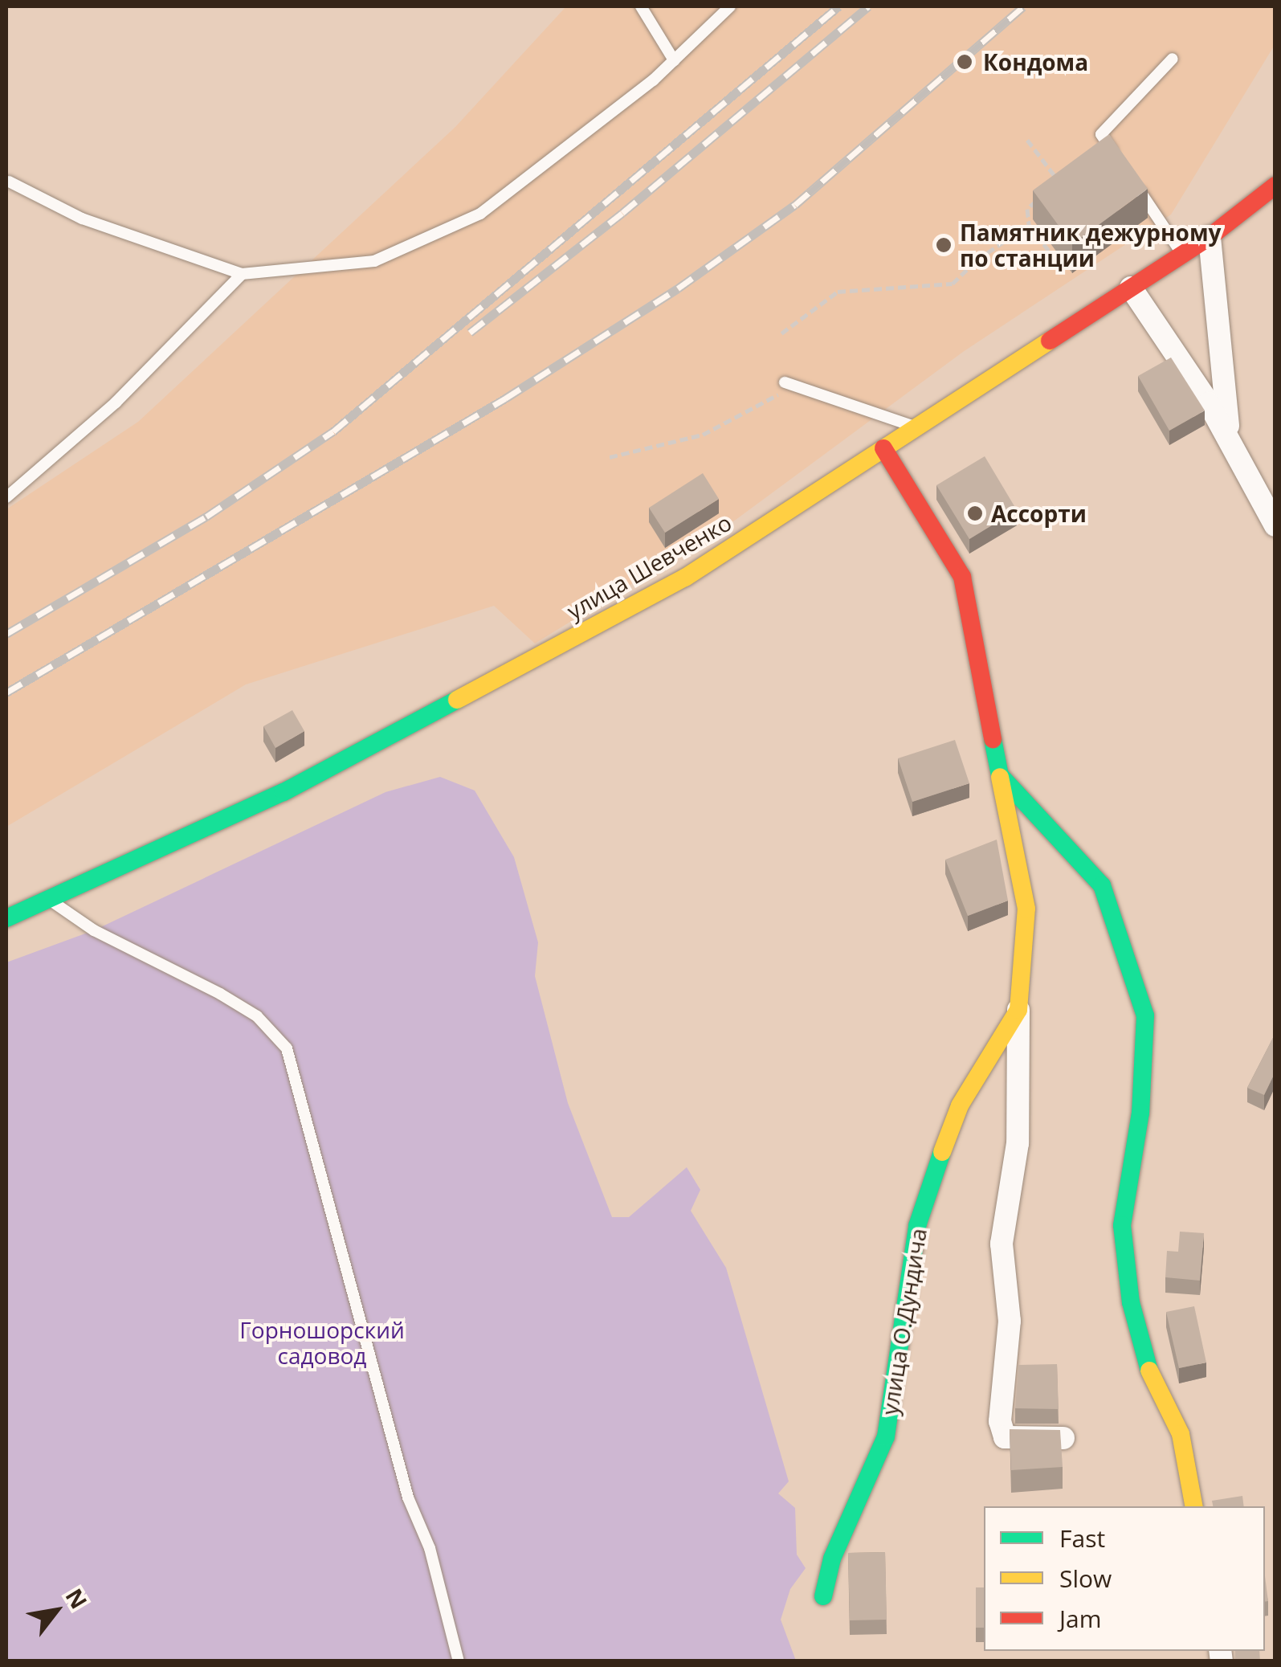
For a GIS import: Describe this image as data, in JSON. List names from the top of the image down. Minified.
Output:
{"streets":{"street":["улица Шевченко","улица О.Дундича"]},"crossings":[["улица Шевченко","улица О.Дундича"]],"parks":["Горношорский садовод"],"places":["Кондома","Памятник дежурному по станции","Ассорти"],"legend":["Fast","Slow","Jam"],"north":"top right"}
